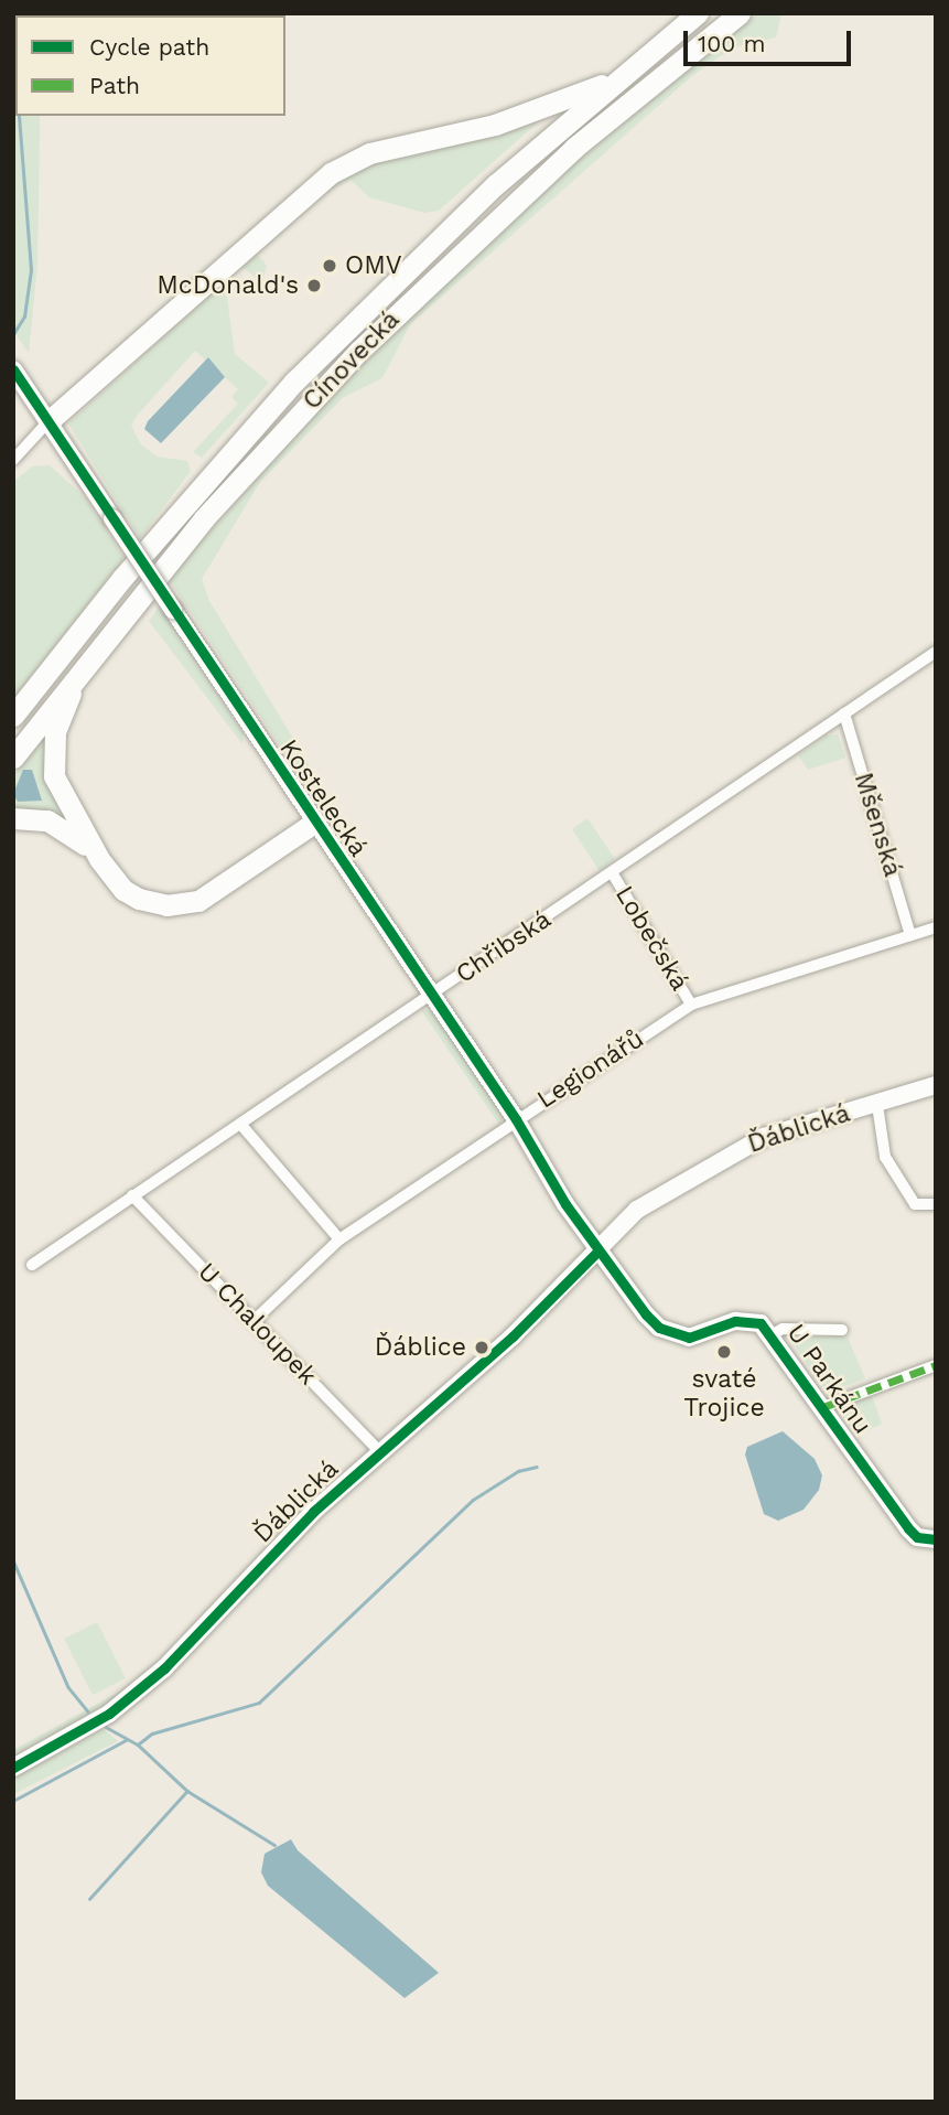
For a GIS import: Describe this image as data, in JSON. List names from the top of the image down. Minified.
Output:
{"streets":{"highway":["Cínovecká"],"main road":["Kostelecká","Ďáblická","U Parkánu"],"street":["Mšenská","Lobečská","Chřibská","Legionářů","U Chaloupek"]},"crossings":[["Kostelecká","Chřibská"],["Kostelecká","Legionářů"],["Kostelecká","Ďáblická"],["Kostelecká","U Parkánu"],["Mšenská","Chřibská"],["Mšenská","Legionářů"],["Lobečská","Chřibská"],["Lobečská","Legionářů"],["Chřibská","U Chaloupek"],["Legionářů","U Chaloupek"],["Ďáblická","U Chaloupek"],["Ďáblická","U Parkánu"]],"places":["OMV","McDonald's","Ďáblice","svaté Trojice"],"legend":["Cycle path","Path"],"scale_bar":"100 m"}
